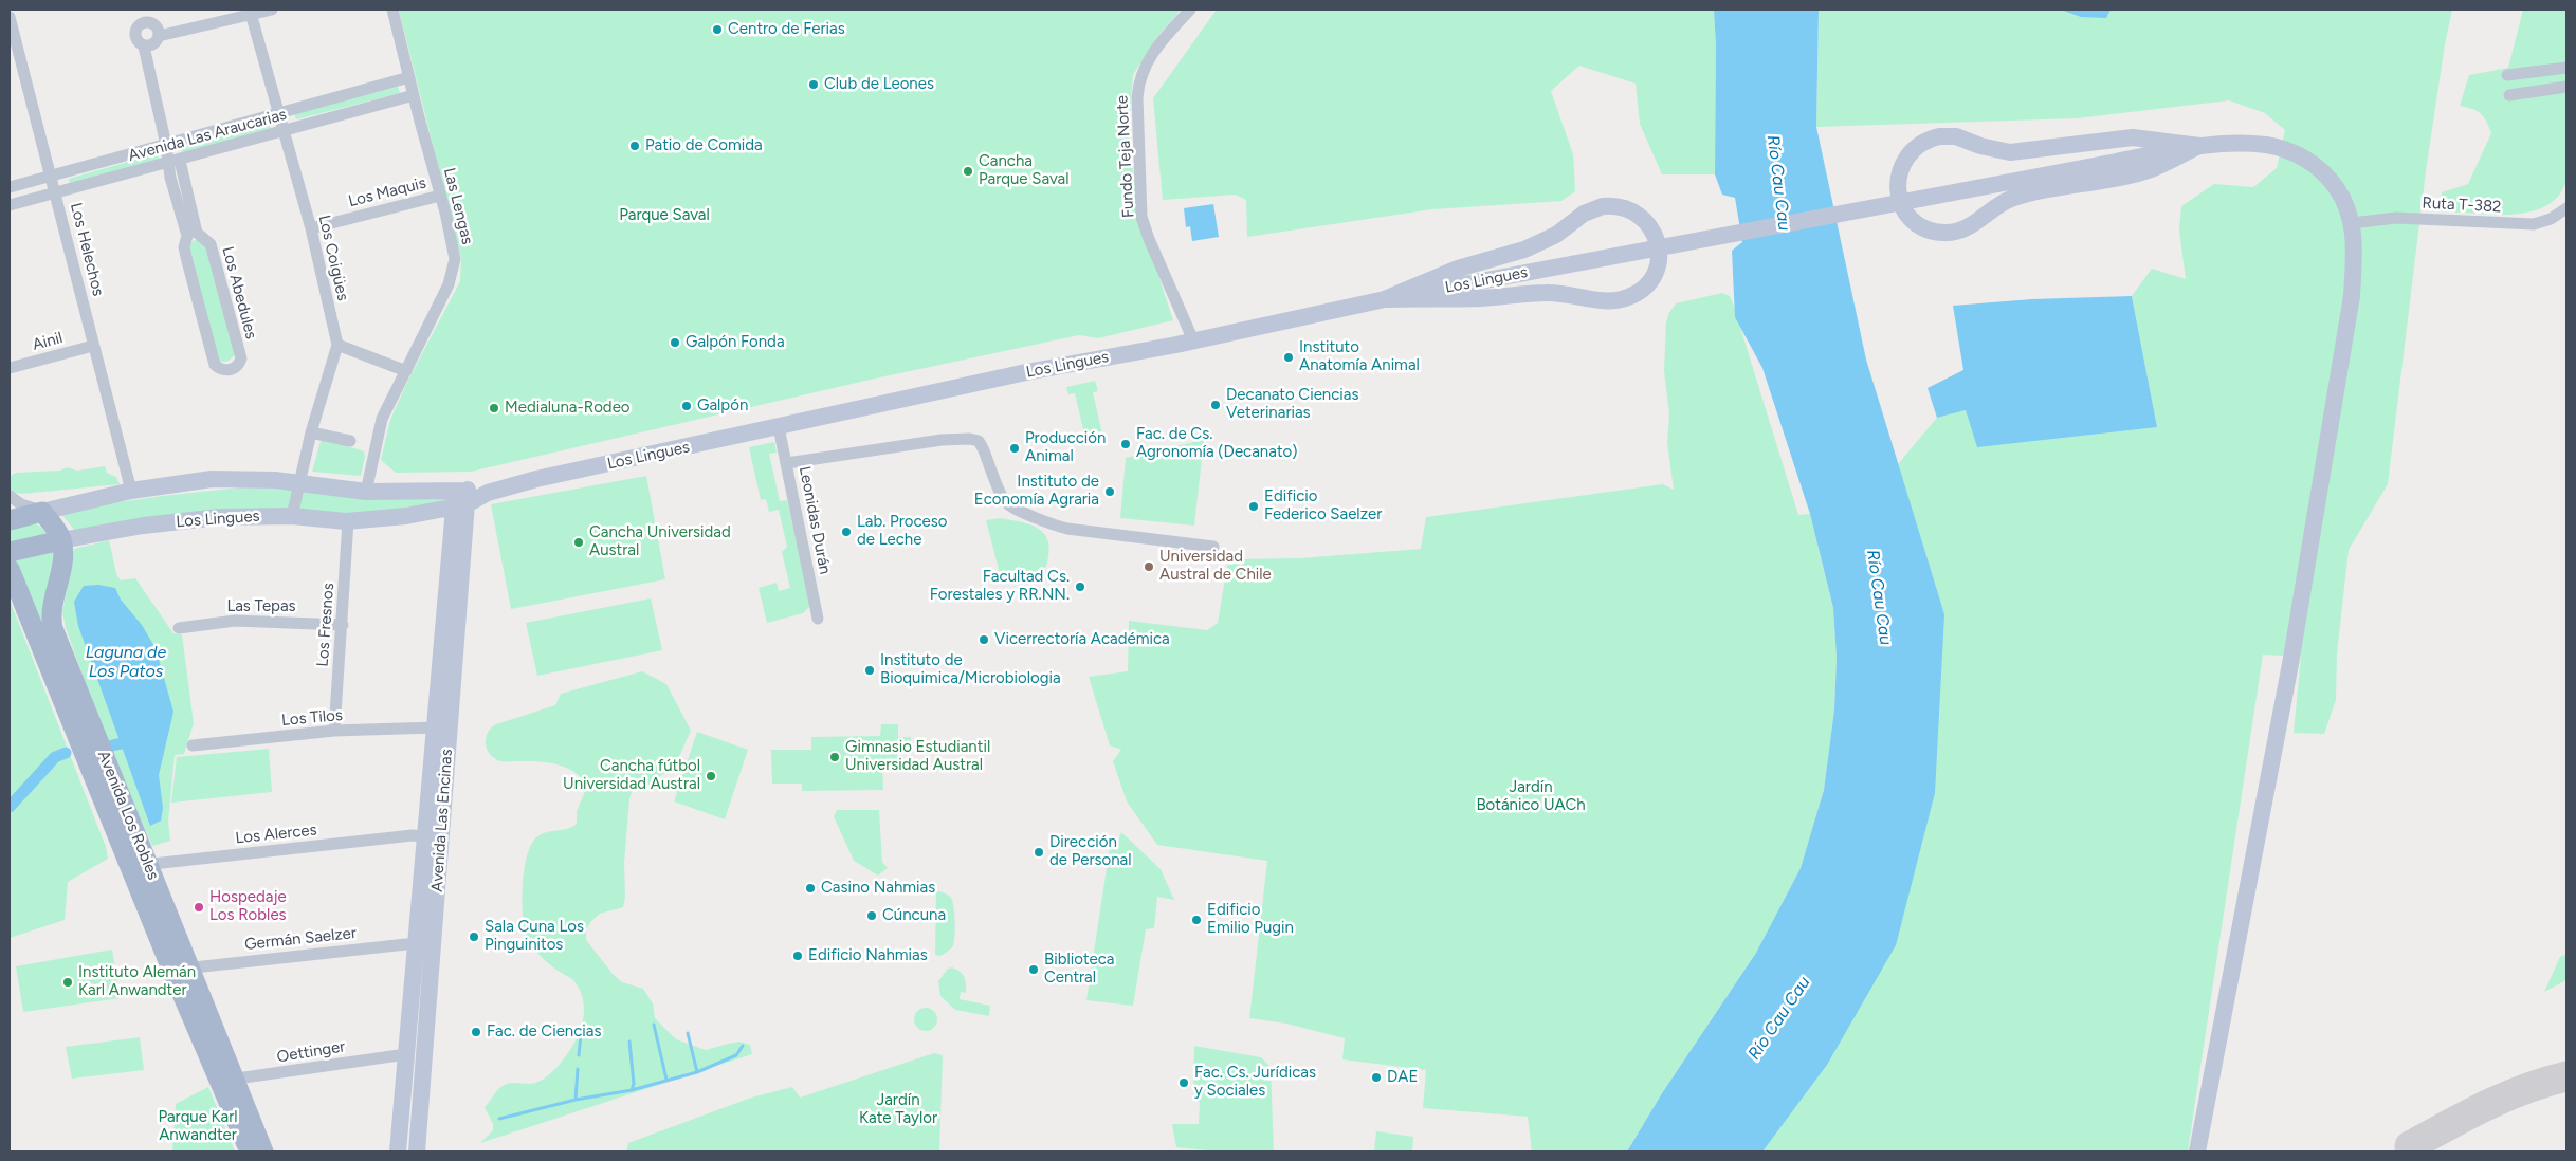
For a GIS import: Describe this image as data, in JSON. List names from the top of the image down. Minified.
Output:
{"streets":{"main road":["Los Lingues","Avenida Los Robles","Avenida Las Encinas"],"street":["Avenida Las Araucarias","Fundo Teja Norte","Los Maquis","Ruta T-382","Las Lengas","Los Helechos","Los Coigües","Los Abedules","Ainil","Leonidas Durán","Las Tepas","Los Fresnos","Los Tilos","Los Alerces","Germán Saelzer","Oettinger"]},"crossings":[["Avenida Las Araucarias","Las Lengas"],["Avenida Las Araucarias","Los Helechos"],["Avenida Las Araucarias","Los Coigües"],["Avenida Las Araucarias","Los Abedules"],["Fundo Teja Norte","Los Lingues"],["Los Maquis","Las Lengas"],["Los Maquis","Los Coigües"],["Las Lengas","Los Lingues"],["Los Helechos","Los Lingues"],["Los Helechos","Ainil"],["Los Coigües","Los Lingues"],["Los Lingues","Leonidas Durán"],["Los Lingues","Los Fresnos"],["Los Lingues","Avenida Los Robles"],["Los Lingues","Avenida Las Encinas"],["Las Tepas","Los Fresnos"],["Los Fresnos","Los Tilos"],["Los Tilos","Avenida Las Encinas"],["Avenida Los Robles","Los Alerces"],["Avenida Los Robles","Germán Saelzer"],["Avenida Los Robles","Oettinger"],["Avenida Las Encinas","Los Alerces"],["Avenida Las Encinas","Germán Saelzer"],["Avenida Las Encinas","Oettinger"]],"water":["Río Cau Cau","Laguna de Los Patos"],"parks":["Parque Saval","Jardín Botánico UACh","Jardín Kate Taylor","Parque Karl Anwandter"],"places":["Centro de Ferias","Club de Leones","Patio de Comida","Cancha Parque Saval","Galpón Fonda","Instituto Anatomía Animal","Decanato Ciencias Veterinarias","Galpón","Medialuna-Rodeo","Fac. de Cs. Agronomía (Decanato)","Producción Animal","Instituto de Economía Agraria","Edificio Federico Saelzer","Lab. Proceso de Leche","Cancha Universidad Austral","Universidad Austral de Chile","Facultad Cs. Forestales y RR.NN.","Vicerrectoría Académica","Instituto de Bioquimica/Microbiologia","Gimnasio Estudiantil Universidad Austral","Cancha fútbol Universidad Austral","Dirección de Personal","Casino Nahmias","Hospedaje Los Robles","Cúncuna","Edificio Emilio Pugin","Sala Cuna Los Pinguinitos","Edificio Nahmias","Biblioteca Central","Instituto Alemán Karl Anwandter","Fac. de Ciencias","DAE","Fac. Cs. Jurídicas y Sociales"]}
